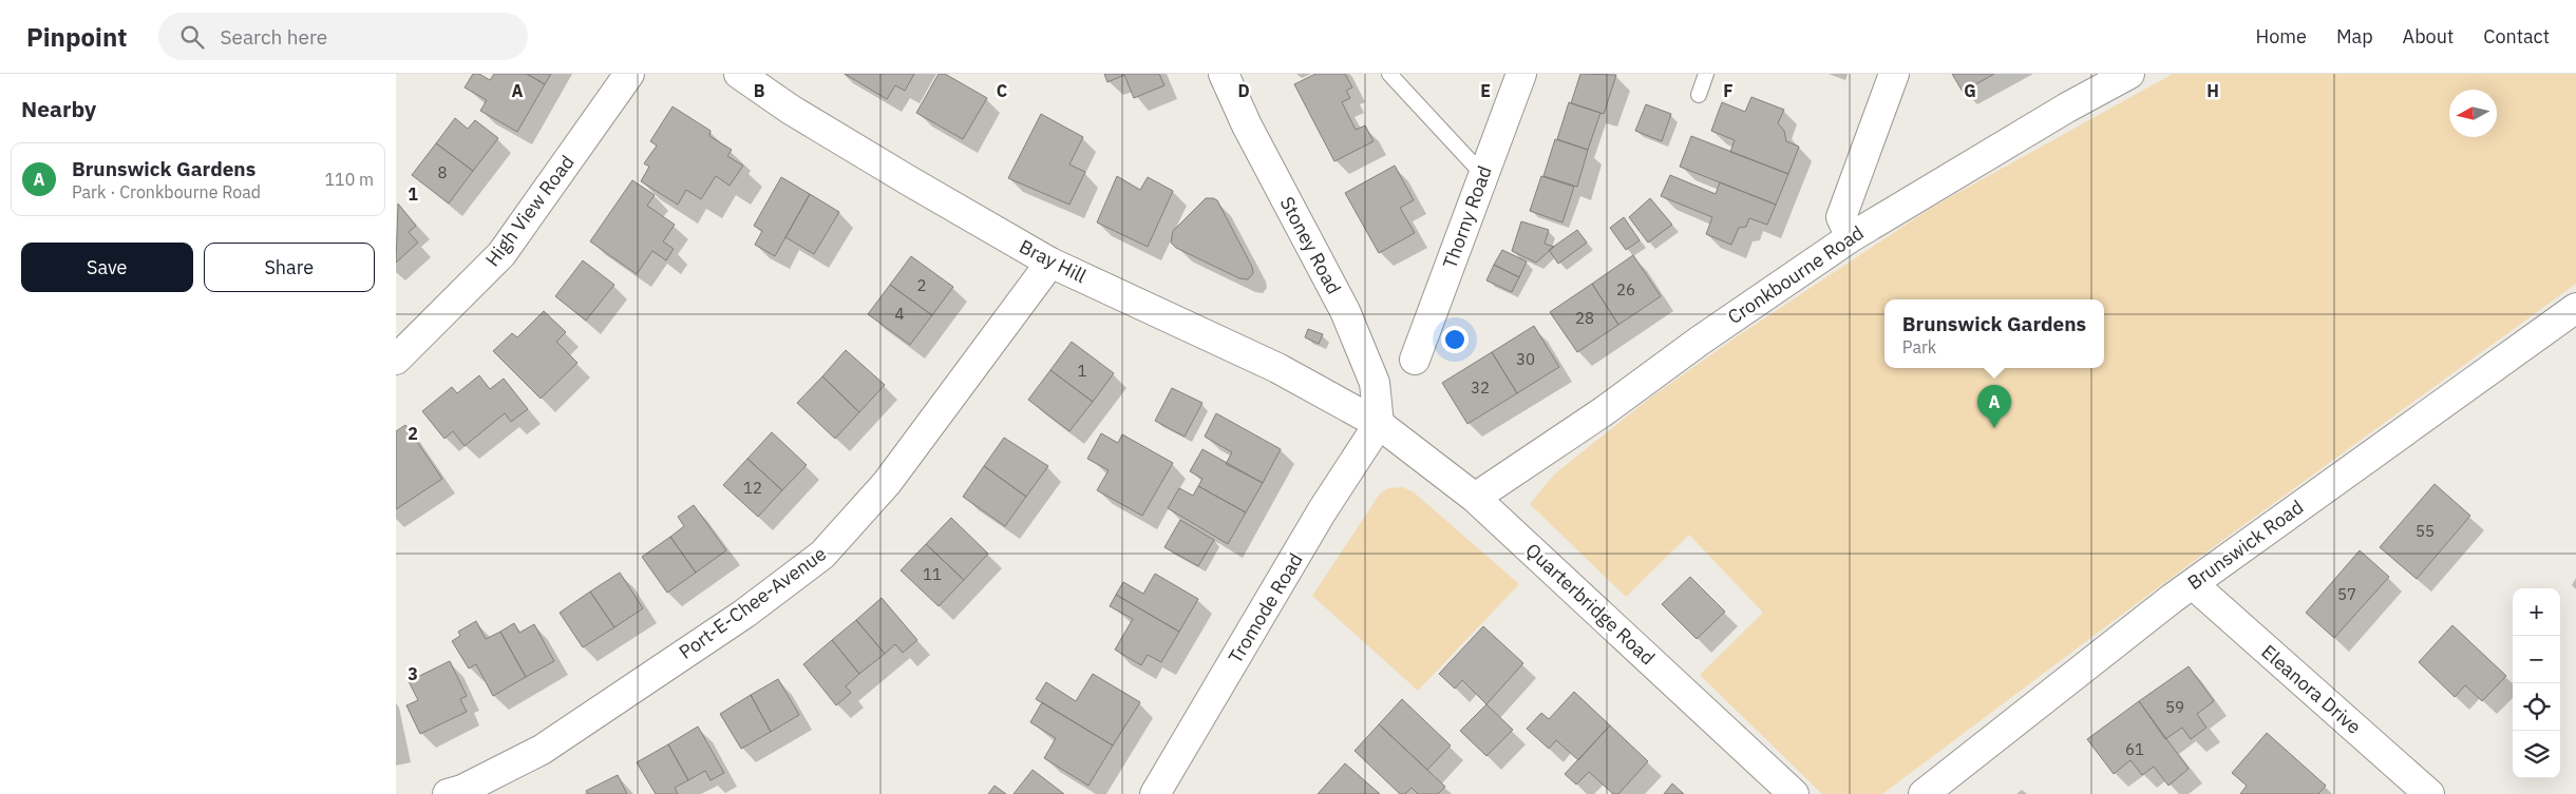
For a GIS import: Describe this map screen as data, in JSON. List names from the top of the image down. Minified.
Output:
{"streets":{"main road":["High View Road","Thorny Road","Stoney Road","Bray Hill","Cronkbourne Road","Brunswick Road","Port-E-Chee-Avenue","Quarterbridge Road","Tromode Road","Eleanora Drive"]},"crossings":[["Stoney Road","Bray Hill"],["Stoney Road","Quarterbridge Road"],["Stoney Road","Tromode Road"],["Bray Hill","Port-E-Chee-Avenue"],["Bray Hill","Quarterbridge Road"],["Bray Hill","Tromode Road"],["Cronkbourne Road","Quarterbridge Road"],["Brunswick Road","Eleanora Drive"],["Quarterbridge Road","Tromode Road"]],"house_numbers":["8","2","26","4","28","30","1","32","12","55","11","57","59","61"],"north":"left","page":{"header":"Pinpoint","search":"Search here","nav":["Home","Map","About","Contact"],"heading":"Nearby","list":[{"mark":"A","name":"Brunswick Gardens","note":"Park · Cronkbourne Road","value":"110 m"}],"buttons":["Save","Share"],"popup":["Brunswick Gardens","Park"],"pins":"A","map_buttons":["+","−"]},"grid":{"columns":["A","B","C","D","E","F","G","H"],"rows":["1","2","3"]}}
